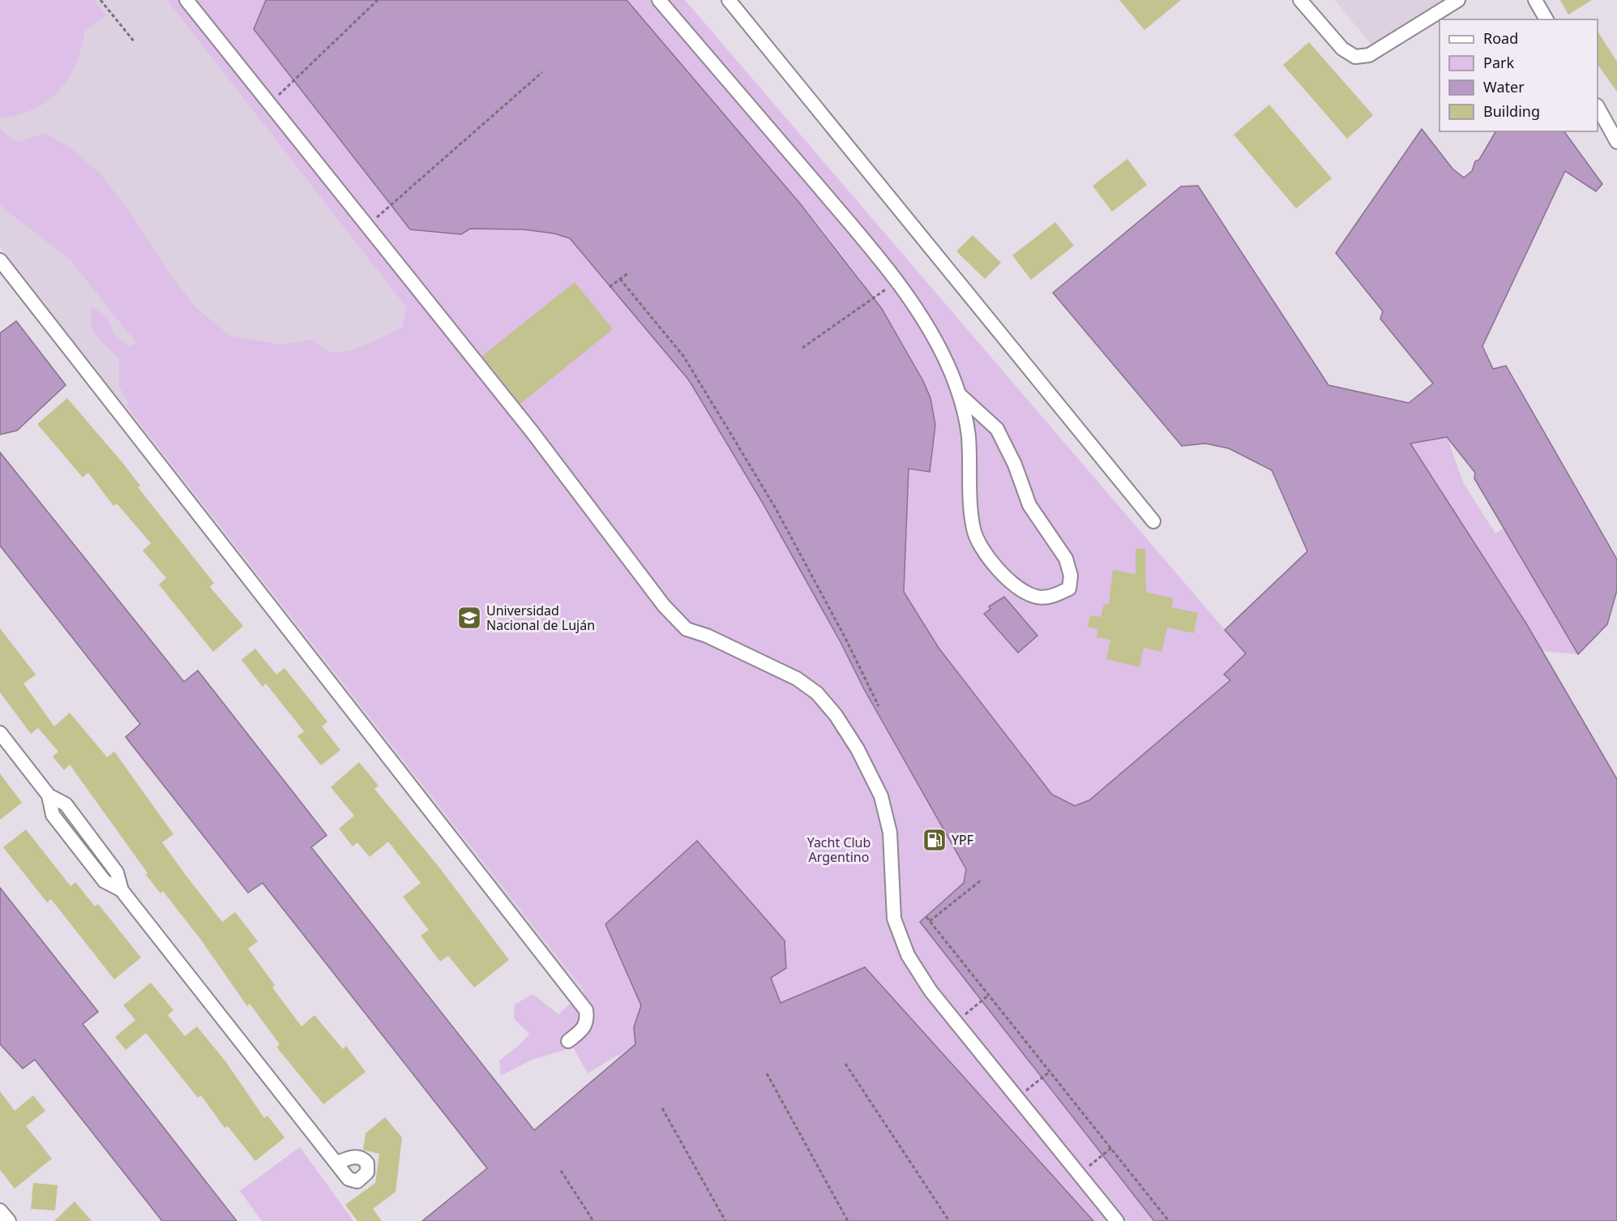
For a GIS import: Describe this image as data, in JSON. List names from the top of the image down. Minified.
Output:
{"parks":["Yacht Club Argentino"],"places":{"school or university":["Universidad Nacional de Luján"],"fuel station":["YPF"]},"legend":["Road","Park","Water","Building"]}
